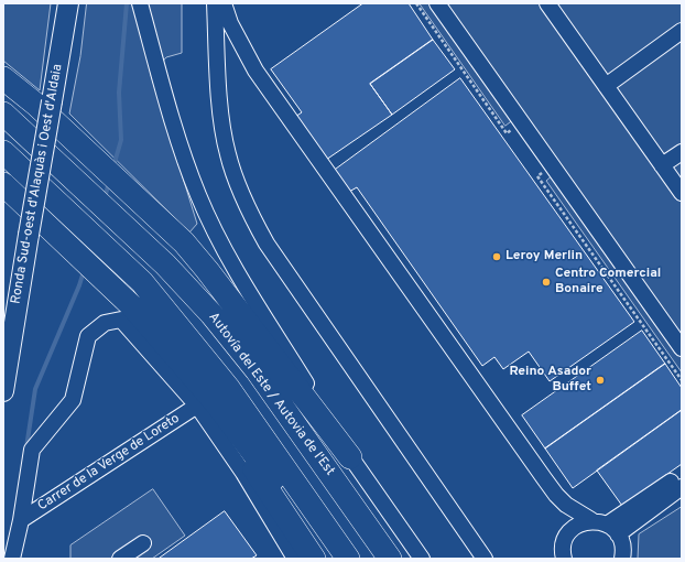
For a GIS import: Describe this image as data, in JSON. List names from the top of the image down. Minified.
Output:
{"streets":{"highway":["Autovía del Este / Autovia de l'Est"],"main road":["Ronda Sud-oest d'Alaquàs i Oest d'Aldaia"],"street":["Carrer de la Verge de Loreto"]},"places":["Leroy Merlin","Centro Comercial Bonaire","Reino Asador Buffet"]}
